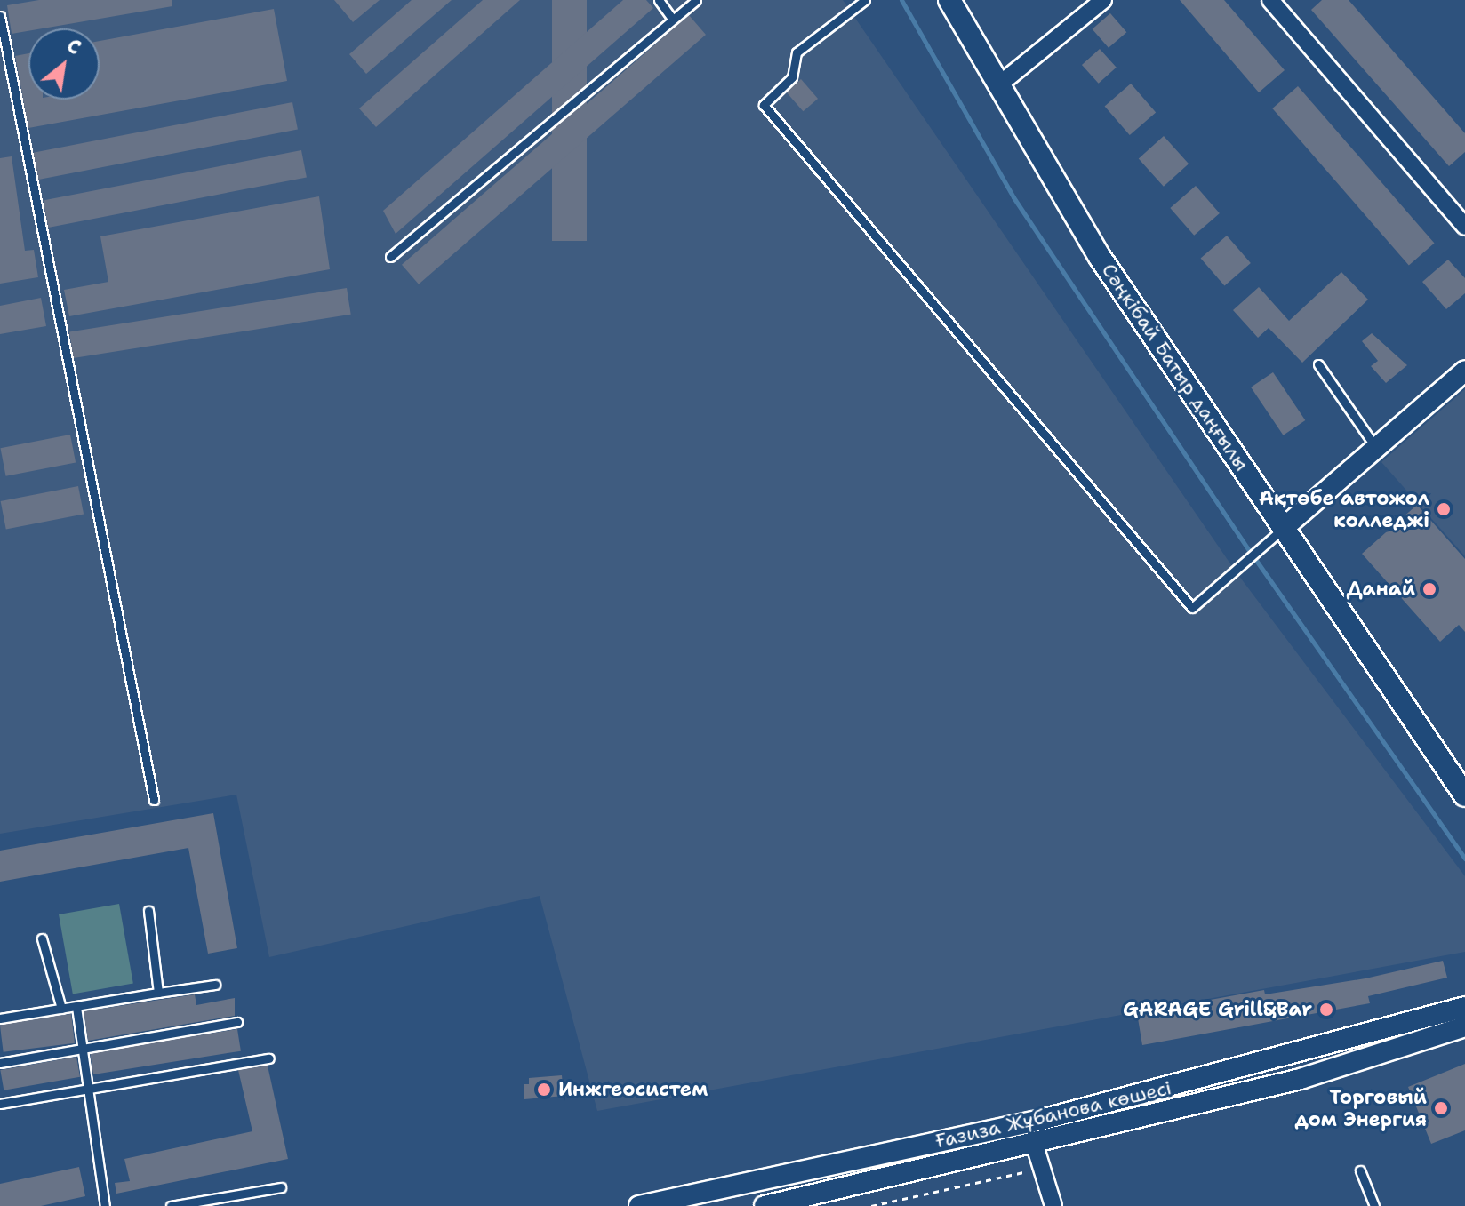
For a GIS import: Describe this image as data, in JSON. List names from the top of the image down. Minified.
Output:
{"streets":{"main road":["Сәңкібай Батыр даңғылы"],"street":["Ғазиза Жұбанова көшесі"]},"places":["Ақтөбе автожол колледжі","Данай","GARAGE Grill&Bar","Инжгеосистем","Торговый дом Энергия"],"north":"top right"}
